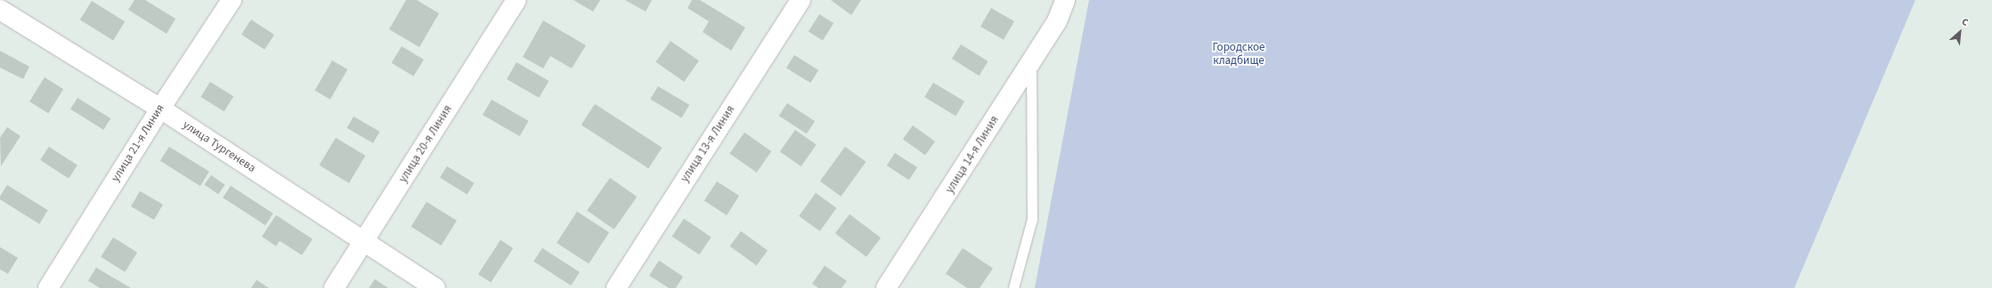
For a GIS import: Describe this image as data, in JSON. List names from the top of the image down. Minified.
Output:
{"streets":{"street":["улица 21-я Линия","улица 20-я Линия","улица 13-я Линия","улица Тургенева","улица 14-я Линия"]},"crossings":[["улица 21-я Линия","улица Тургенева"],["улица 20-я Линия","улица Тургенева"]],"parks":["Городское кладбище"],"north":"top right"}
